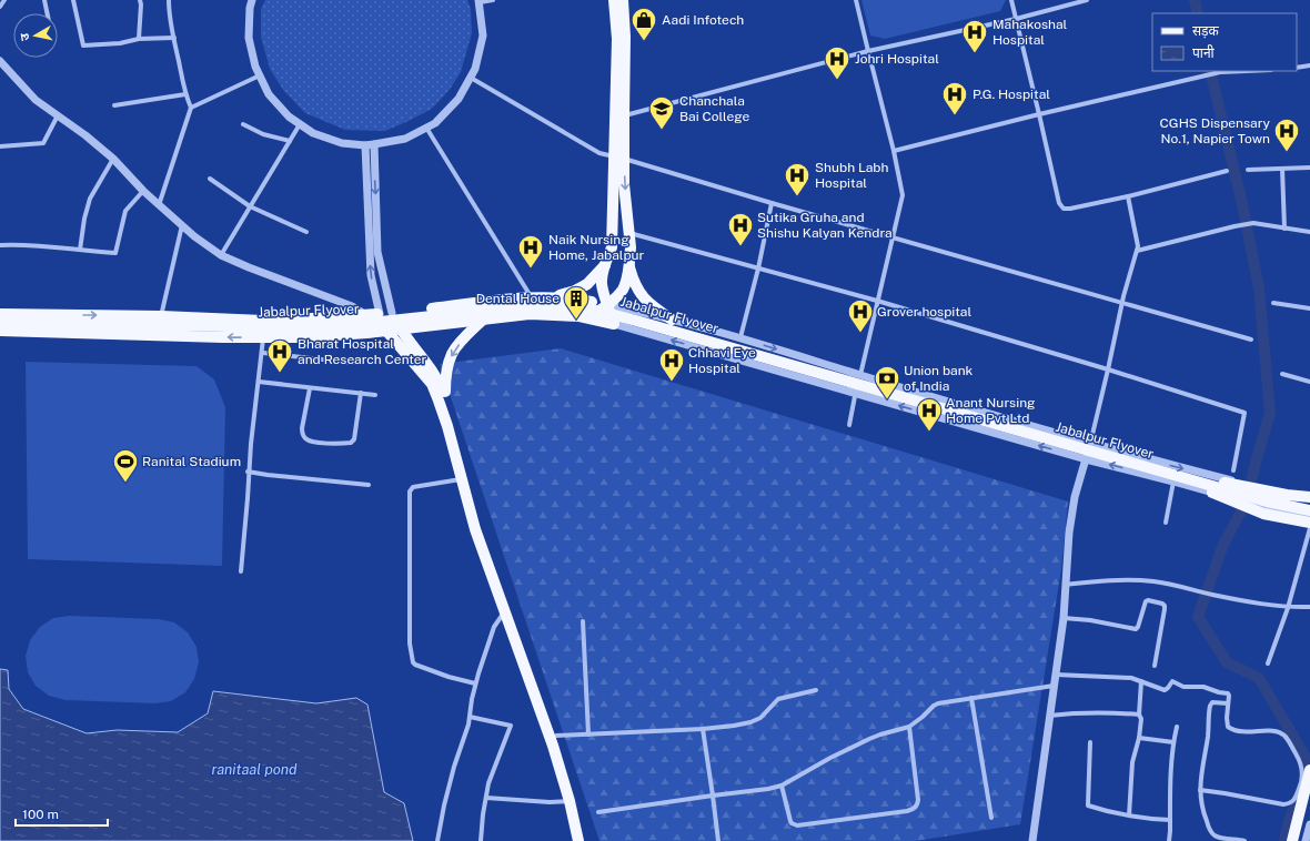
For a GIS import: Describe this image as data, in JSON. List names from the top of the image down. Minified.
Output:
{"streets":{"main road":["Jabalpur Flyover"]},"water":["ranitaal pond"],"places":{"shop":["Aadi Infotech"],"hospital":["Mahakoshal Hospital","Johri Hospital","P.G. Hospital","CGHS Dispensary No.1, Napier Town","Shubh Labh Hospital","Sutika Gruha and Shishu Kalyan Kendra","Naik Nursing Home, Jabalpur","Grover hospital","Bharat Hospital and Research Center","Chhavi Eye Hospital","Anant Nursing Home Pvt Ltd"],"school or university":["Chanchala Bai College"],"building":["Dental House"],"bank":["Union bank of India"],"sports":["Ranital Stadium"]},"legend":["सड़क","पानी"],"scale_bar":"100 m","north":"left"}
